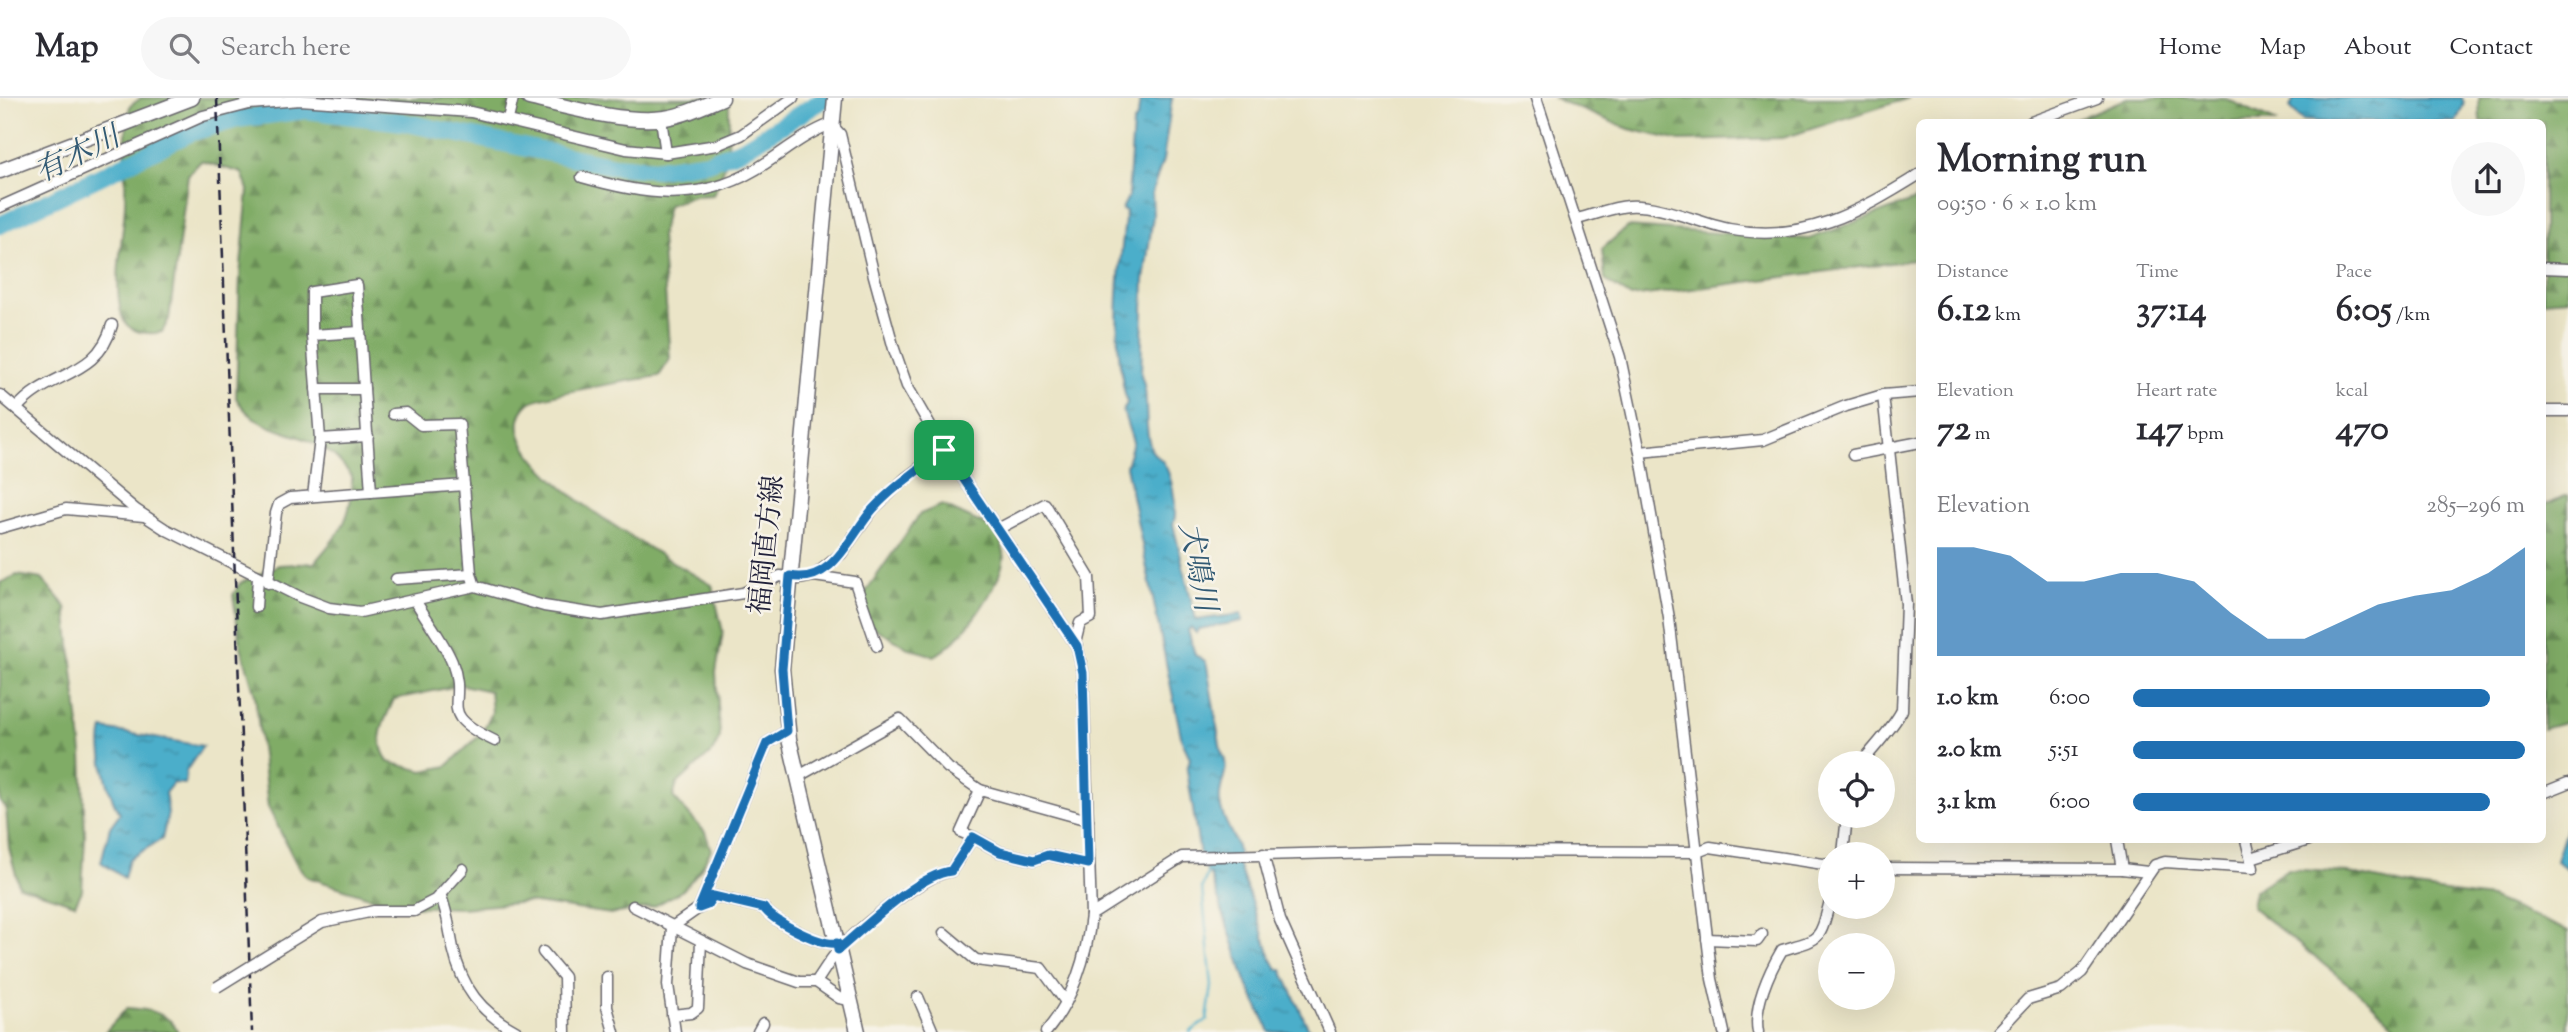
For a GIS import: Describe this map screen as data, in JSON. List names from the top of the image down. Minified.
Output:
{"streets":{"main road":["福岡直方線"]},"water":["有木川","犬鳴川"],"page":{"header":"Map","search":"Search here","nav":["Home","Map","About","Contact"],"heading":["Morning run","09:50 · 6 × 1.0 km"],"stats":[["Distance","6.12 km"],["Time","37:14"],["Pace","6:05 /km"],["Elevation","72 m"],["Heart rate","147 bpm"],["kcal","470"]],"chart":["Elevation","285–296 m"],"list":[{"name":"1.0 km","note":"6:00"},{"name":"2.0 km","note":"5:51"},{"name":"3.1 km","note":"6:00"}],"map_buttons":["+","−"]}}
